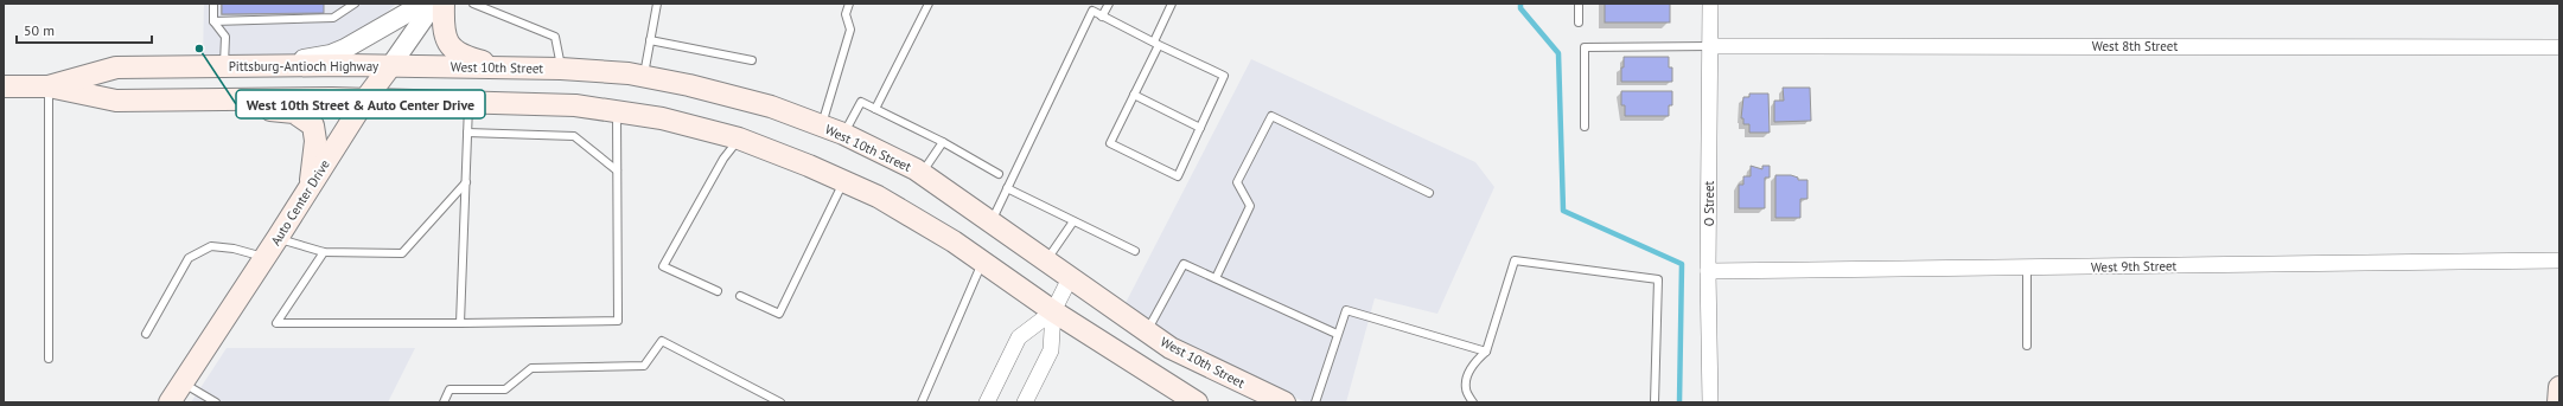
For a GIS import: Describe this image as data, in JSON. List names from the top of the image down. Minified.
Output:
{"streets":{"main road":["Pittsburg-Antioch Highway","West 10th Street","Auto Center Drive"],"street":["West 8th Street","O Street","West 9th Street"]},"crossings":[["West 8th Street","O Street"],["Pittsburg-Antioch Highway","West 10th Street"],["Pittsburg-Antioch Highway","Auto Center Drive"],["West 10th Street","Auto Center Drive"],["O Street","West 9th Street"]],"places":["West 10th Street & Auto Center Drive"],"scale_bar":"50 m"}
